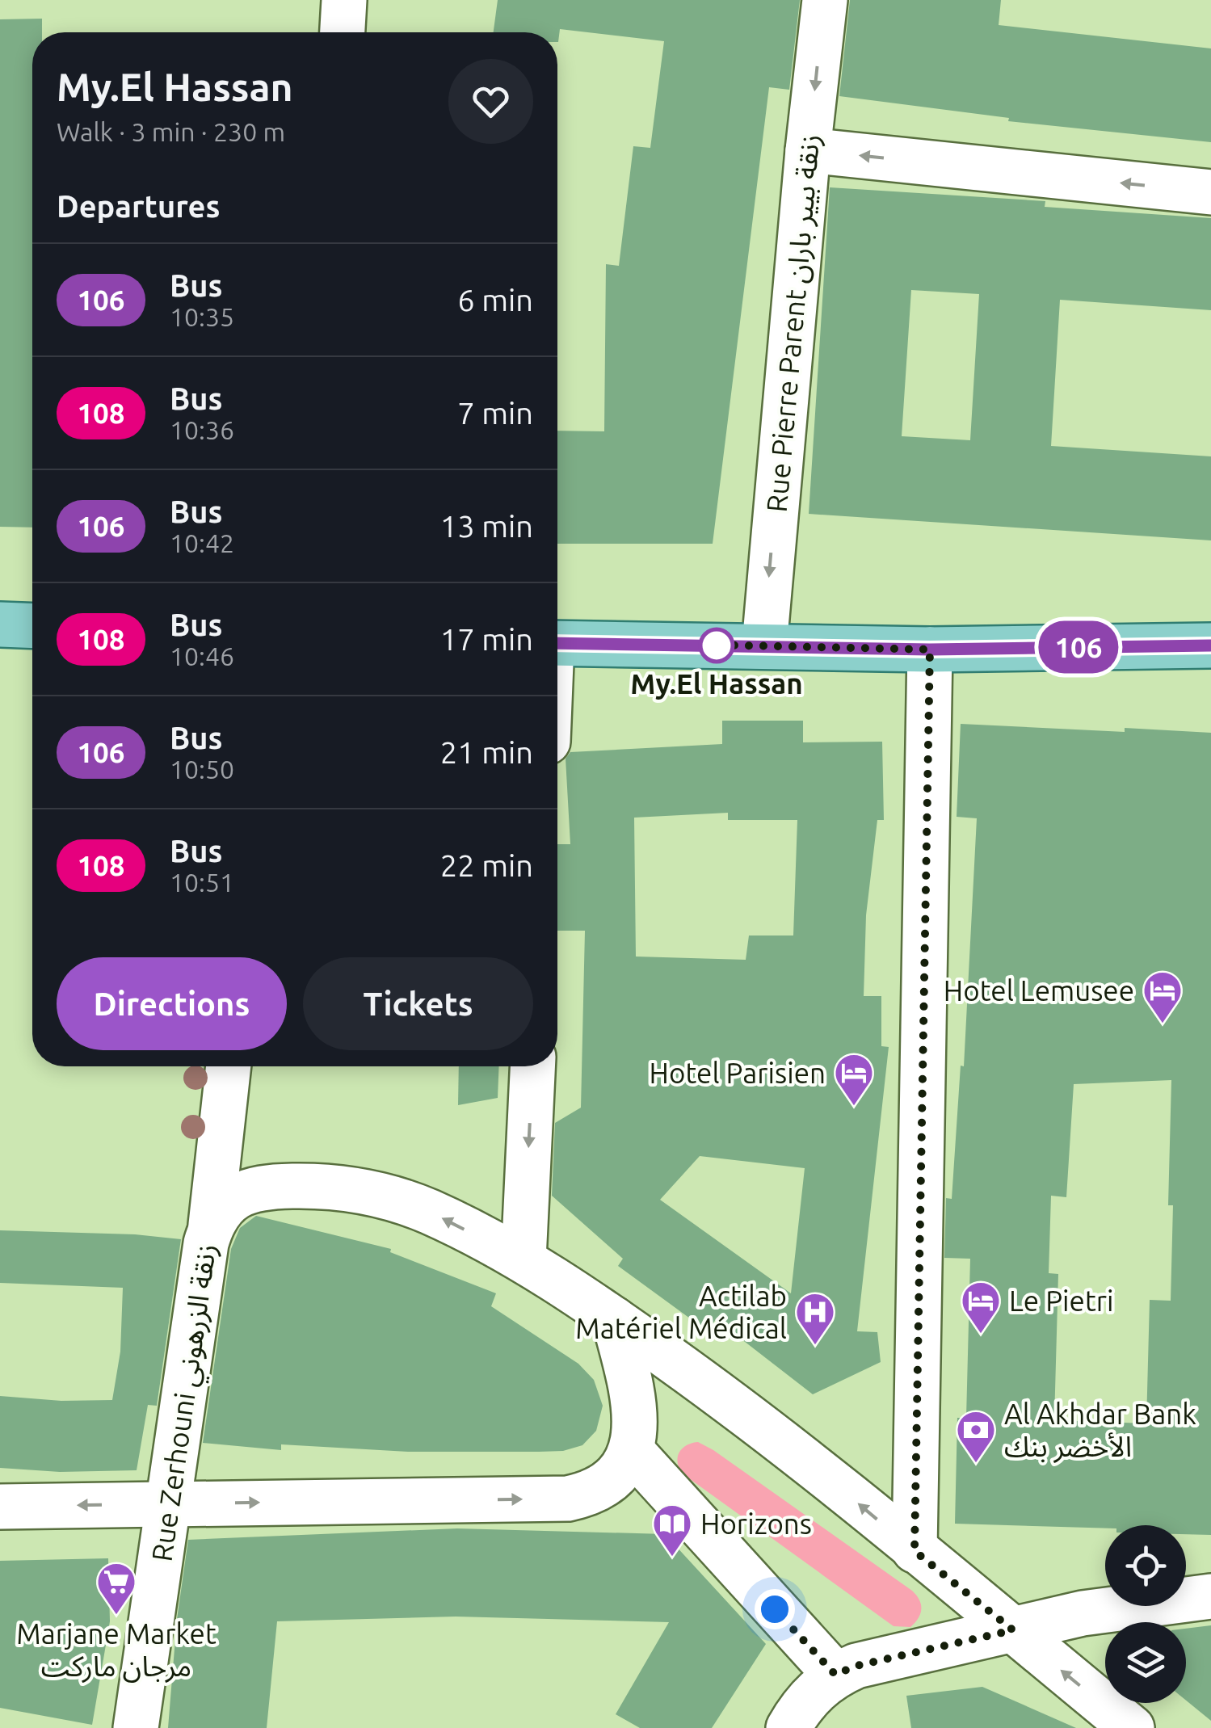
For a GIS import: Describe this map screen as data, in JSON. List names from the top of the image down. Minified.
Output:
{"streets":{"street":["Rue Pierre Parent زنقة بيير باران","Rue Zerhouni زنقة الزرهوني"]},"one_way":["Rue Pierre Parent زنقة بيير باران"],"places":{"other":["My.El Hassan"],"hotel":["Hotel Lemusee","Hotel Parisien","Le Pietri"],"hospital":["Actilab Matériel Médical"],"bank":["Al Akhdar Bank الأخضر بنك"],"library":["Horizons"],"supermarket":["Marjane Market مرجان ماركت"]},"lines":["bus line 106"],"page":{"on_map":"106","heading":[["My.El Hassan","Walk · 3 min · 230 m"],"Departures"],"list":[{"mark":"106","name":"Bus","note":"10:35","value":"6 min"},{"mark":"108","name":"Bus","note":"10:36","value":"7 min"},{"mark":"106","name":"Bus","note":"10:42","value":"13 min"},{"mark":"108","name":"Bus","note":"10:46","value":"17 min"},{"mark":"106","name":"Bus","note":"10:50","value":"21 min"},{"mark":"108","name":"Bus","note":"10:51","value":"22 min"}],"buttons":["Directions","Tickets"]}}
